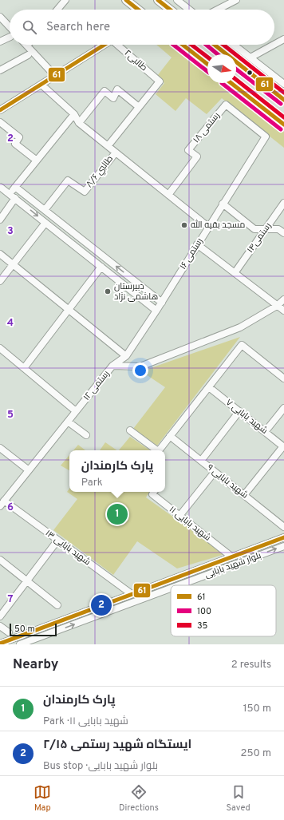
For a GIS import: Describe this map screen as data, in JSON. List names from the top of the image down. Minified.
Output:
{"streets":{"street":["طالبی۲","رستمی ۱۸","طالبي ۸/۶","رستمی۱۴","رستمی ۱۶","رستمی ۱۲","شهید بابایی ۷","شهید بابایی ۹","شهید بابایی ۱۱","شهید بابایی ۱۳","بلوار شهید بابایی"]},"crossings":[["رستمی ۱۸","رستمی ۱۶"],["رستمی ۱۶","رستمی ۱۲"],["رستمی ۱۲","شهید بابایی ۱۳"],["شهید بابایی ۱۱","بلوار شهید بابایی"],["شهید بابایی ۱۳","بلوار شهید بابایی"]],"places":["مسجد بقیه الله","دبیرستان هاشمی نژاد"],"lines":["transit line 61","transit line 100","transit line 35"],"legend":["61","100","35"],"scale_bar":"50 m","north":"right","page":{"search":"Search here","popup":["پارک کارمندان","Park"],"pins":["1","2"],"scale":"50 m","heading":["Nearby","2 results"],"list":[{"mark":"1","name":"پارک کارمندان","note":"Park · شهید بابایی ۱۱","value":"150 m"},{"mark":"2","name":"ایستگاه شهید رستمی ۲/۱۵","note":"Bus stop · بلوار شهید بابایی","value":"250 m"}],"nav":["Map","Directions","Saved"]},"grid":{"rows":["2","3","4","5","6","7"]}}
